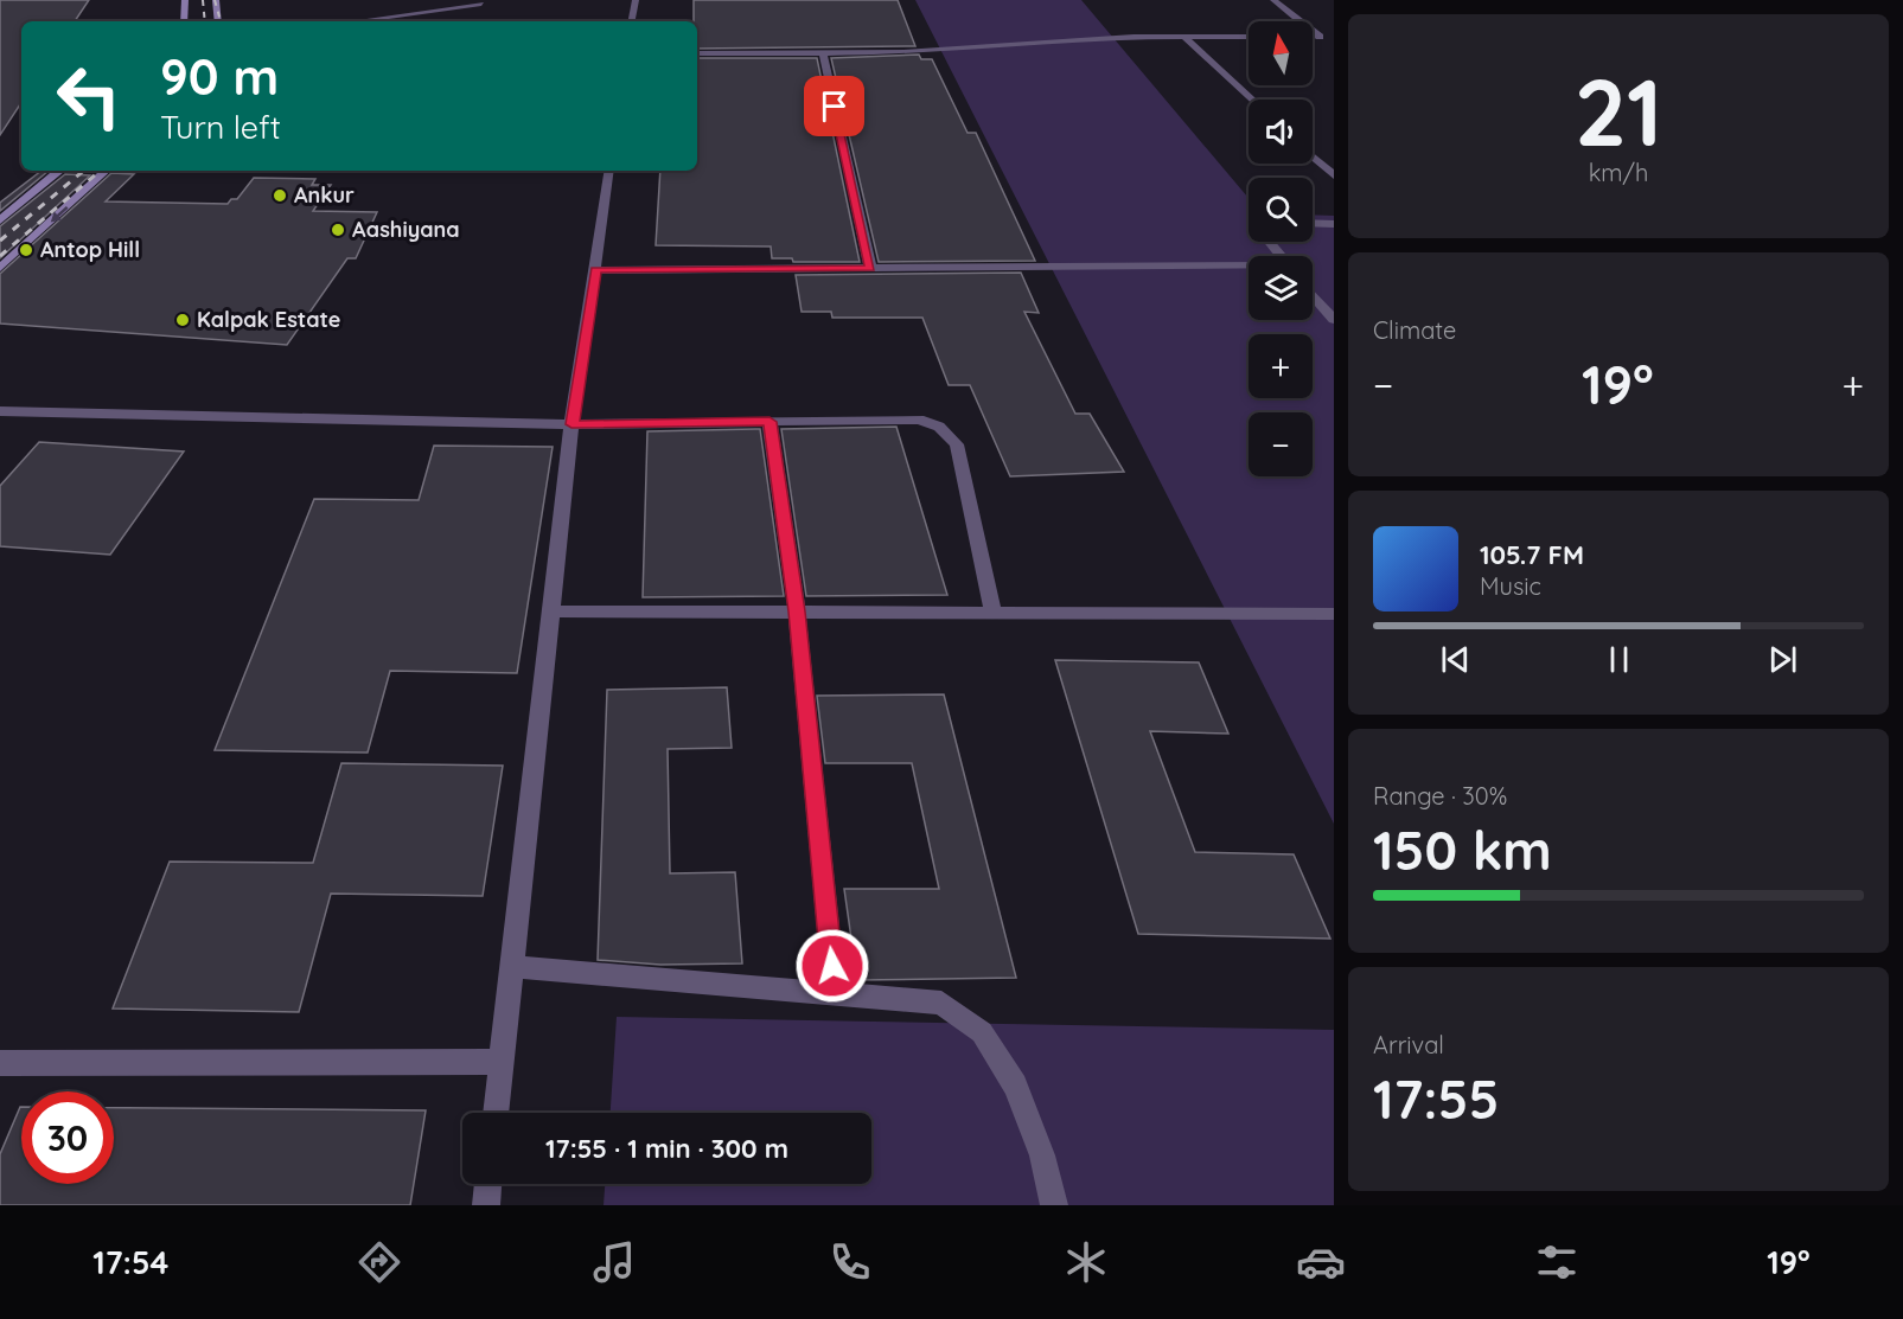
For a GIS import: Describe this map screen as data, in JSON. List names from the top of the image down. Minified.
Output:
{"places":["Ankur","Aashiyana","Antop Hill","Kalpak Estate"],"north":"top","page":{"tile":[["21","km/h"],"Climate",["Range · 30%","150 km"],["Arrival","17:55"]],"map_buttons":["+","−"],"turn":["90 m","Turn left"],"heat":["−","19°","+"],"song":["105.7 FM","Music"],"limit":"30","trip":"17:55 · 1 min · 300 m","tabs":["17:54","19°"]}}
